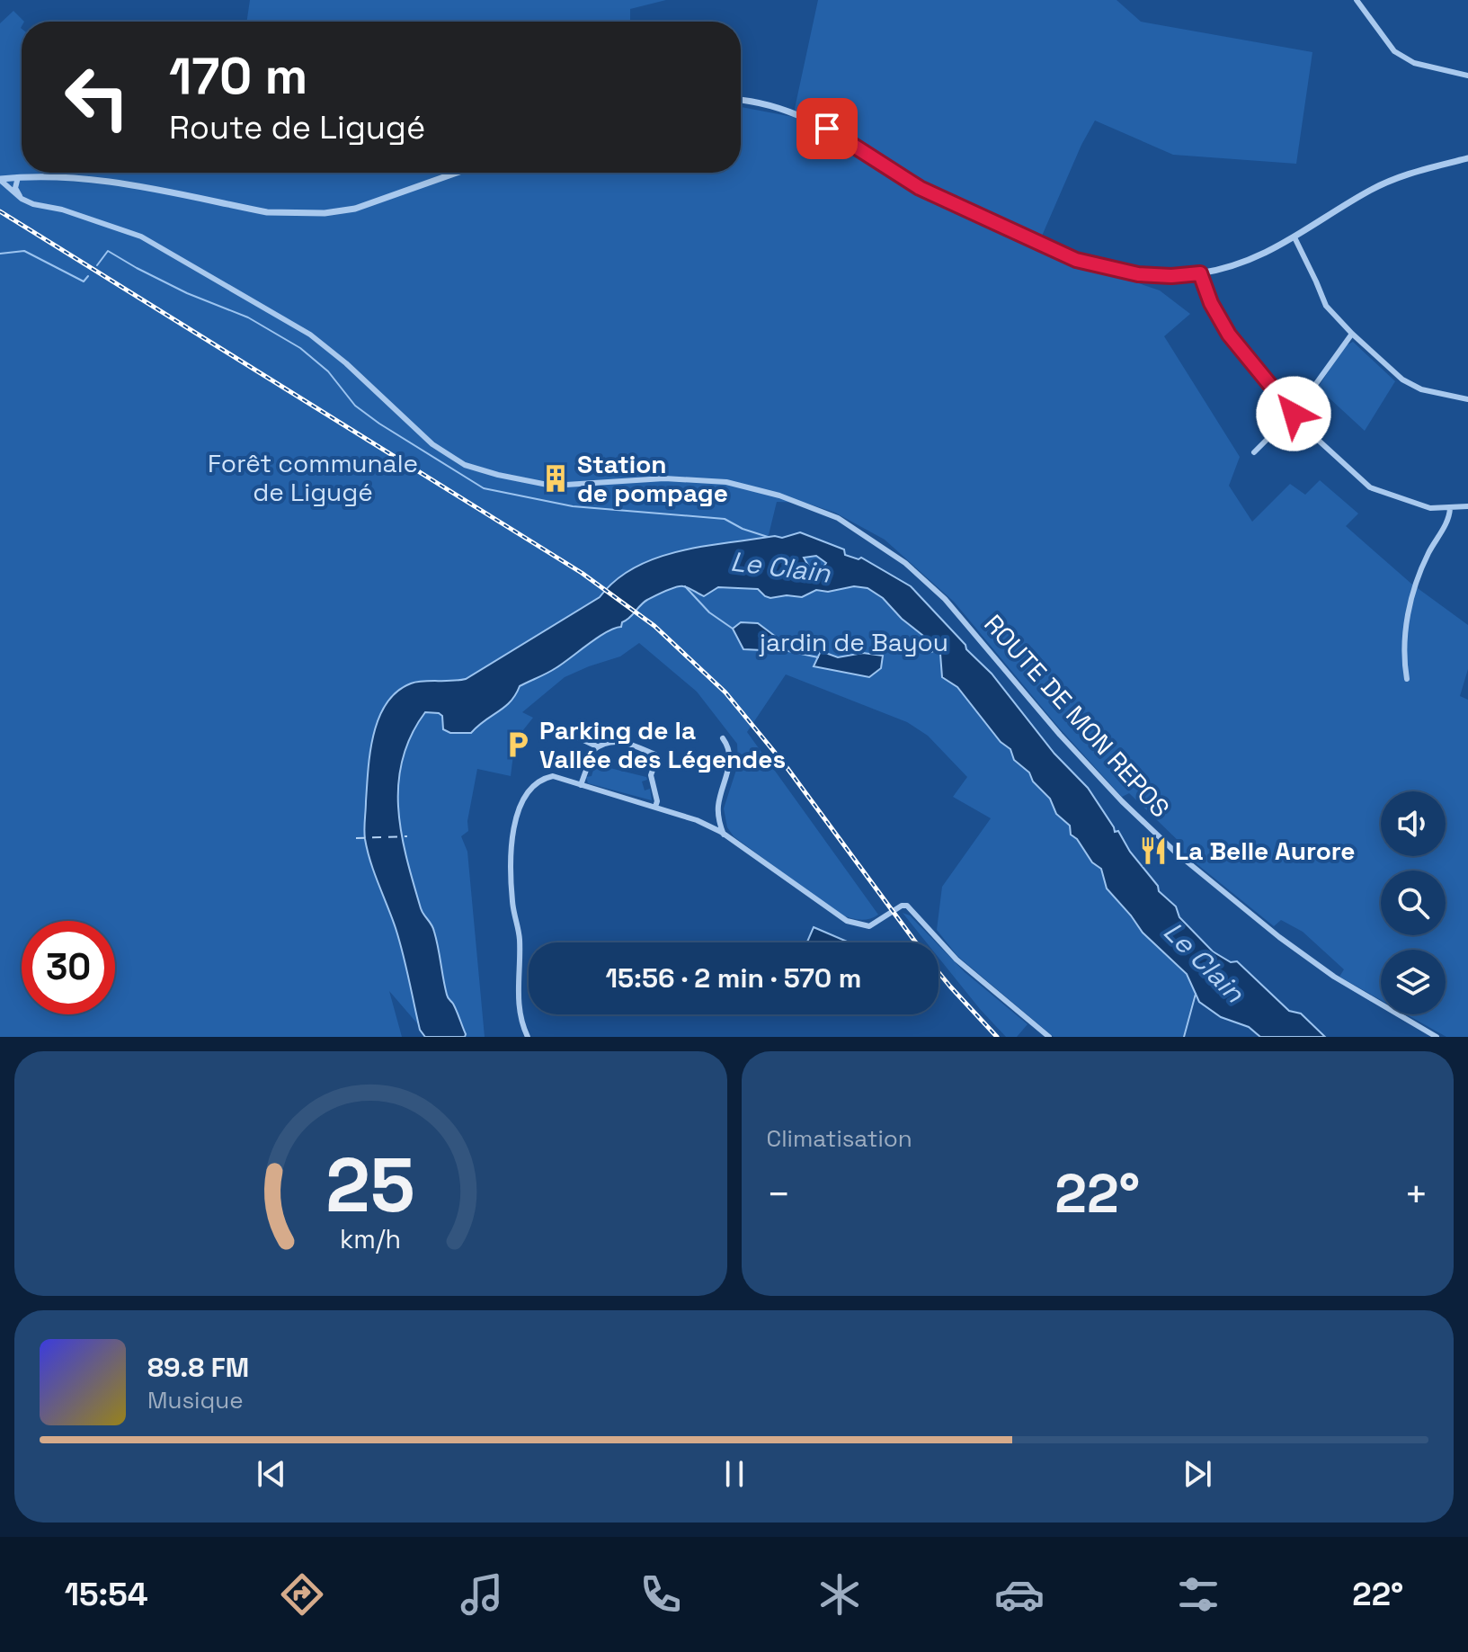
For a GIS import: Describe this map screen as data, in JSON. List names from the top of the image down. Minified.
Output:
{"streets":{"street":["ROUTE DE MON REPOS"]},"water":["Le Clain"],"parks":["Forêt communale de Ligugé","jardin de Bayou"],"places":{"building":["Station de pompage"],"parking":["Parking de la Vallée des Légendes"],"restaurant":["La Belle Aurore"]},"page":{"turn":["170 m","Route de Ligugé"],"limit":"30","trip":"15:56 · 2 min · 570 m","tile":"Climatisation","heat":["−","22°","+"],"song":["89.8 FM","Musique"],"tabs":["15:54","22°"],"gauge":["25","km/h"]}}
